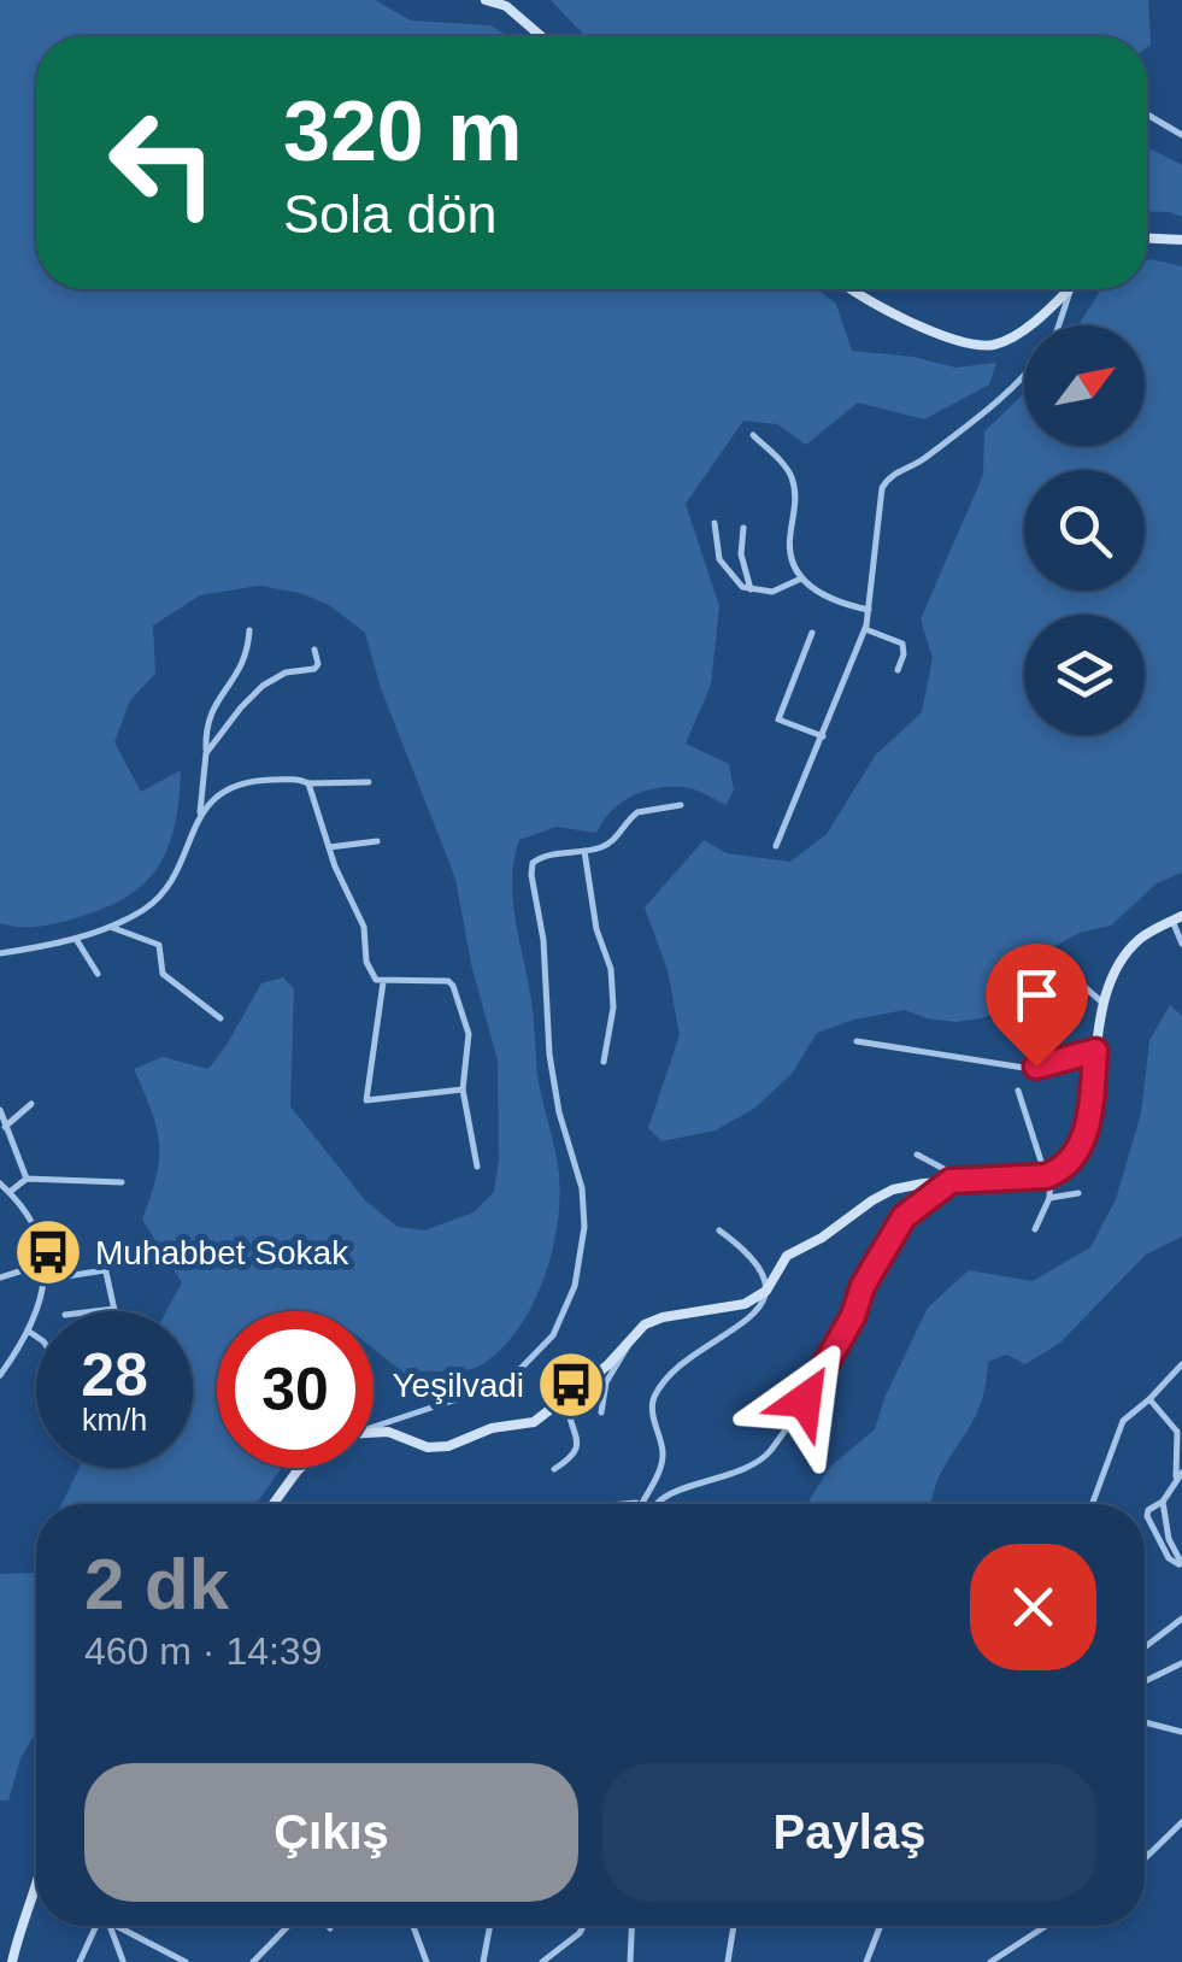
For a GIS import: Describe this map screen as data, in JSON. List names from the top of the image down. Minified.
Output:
{"places":{"bus stop":["Muhabbet Sokak","Yeşilvadi"]},"north":"top right","page":{"turn":["320 m","Sola dön"],"speed":"28 km/h","limit":"30","heading":["2 dk","460 m · 14:39"],"buttons":["Çıkış","Paylaş"]}}
